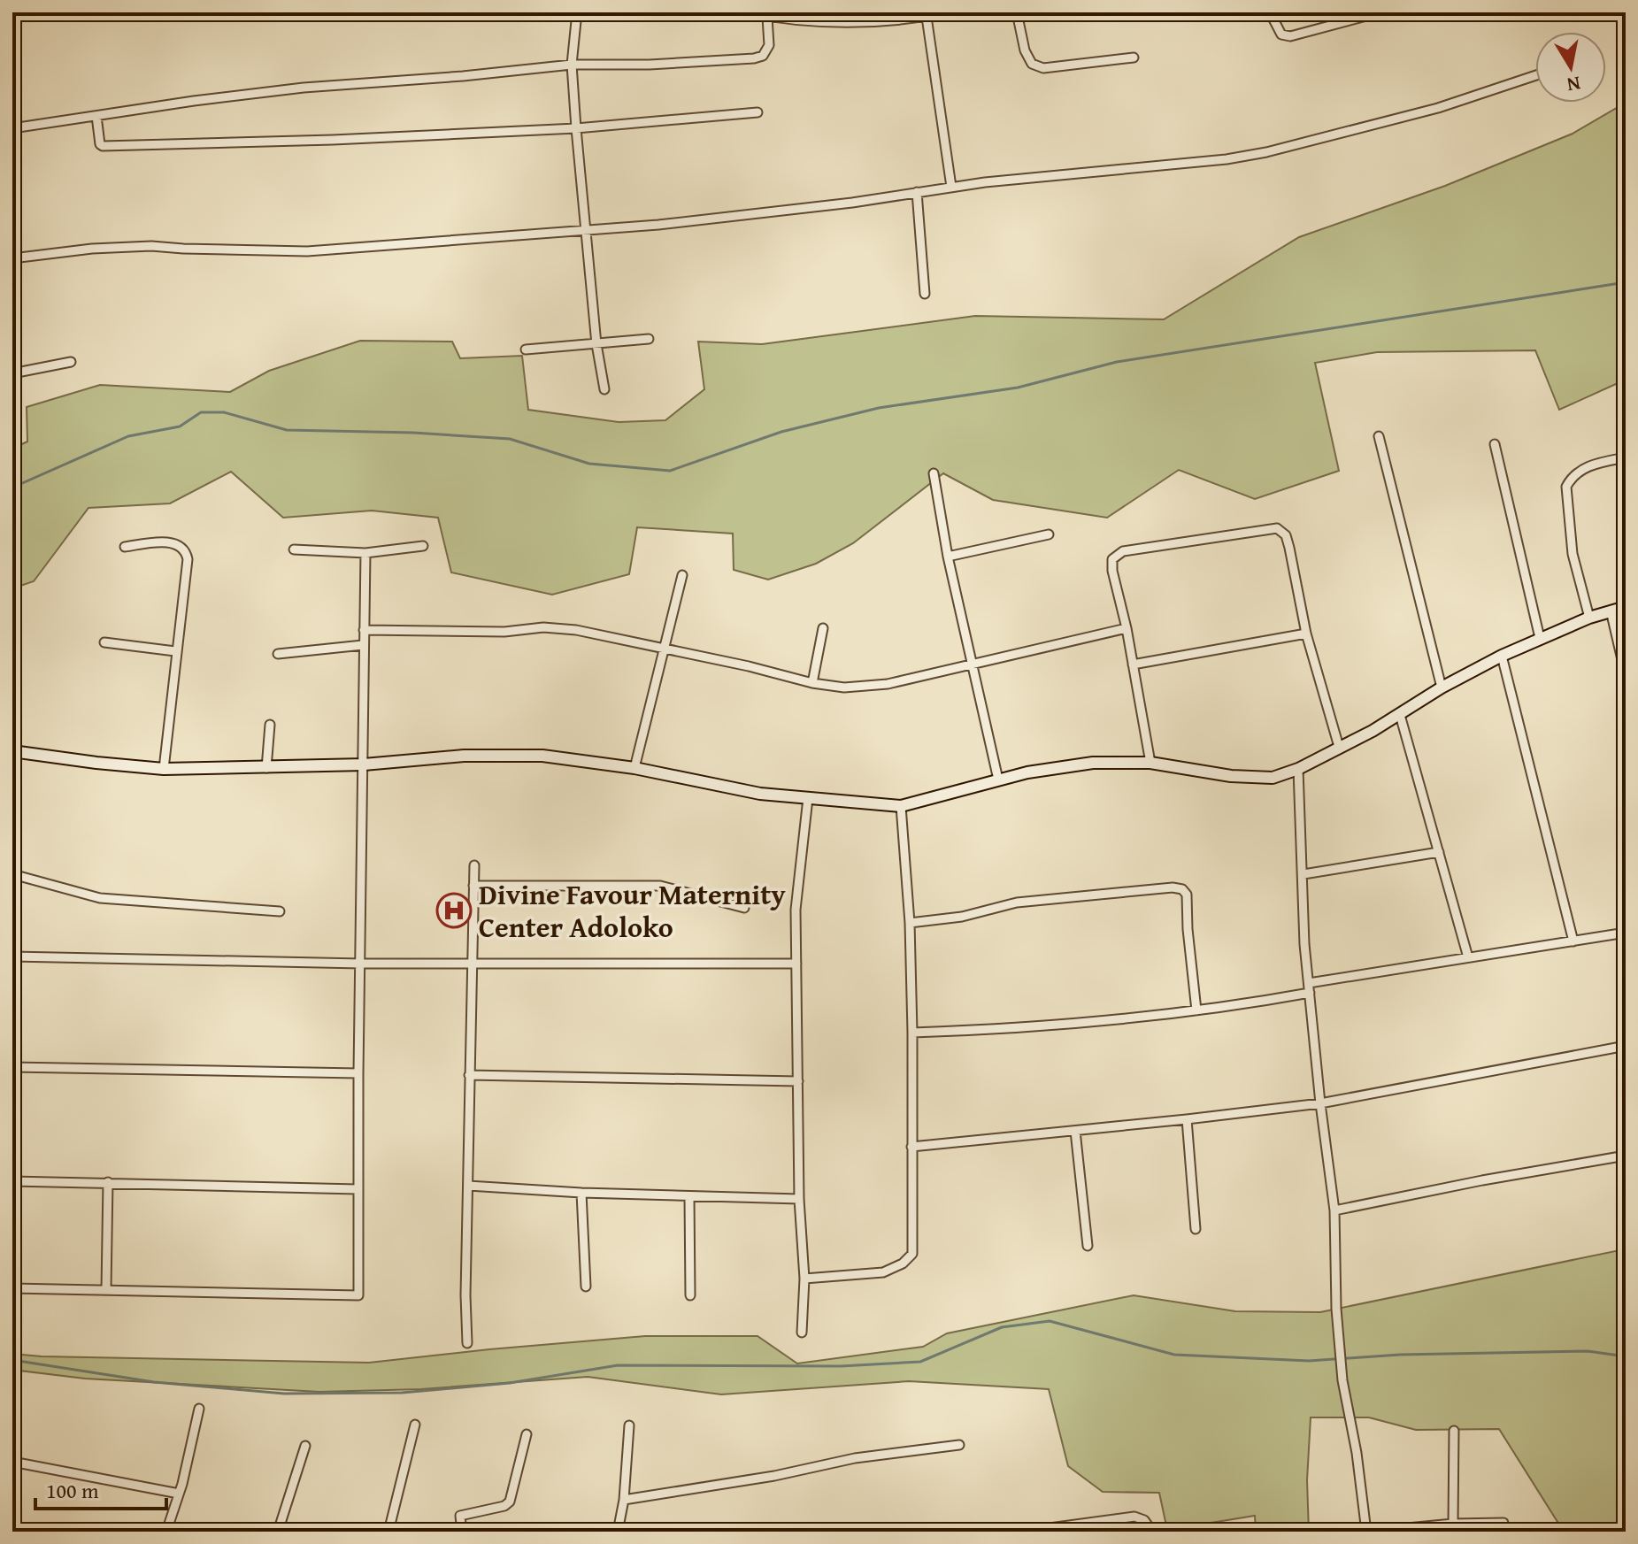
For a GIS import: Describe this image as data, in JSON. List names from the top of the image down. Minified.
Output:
{"places":{"hospital":["Divine Favour Maternity Center Adoloko"]},"scale_bar":"100 m","north":"bottom"}
